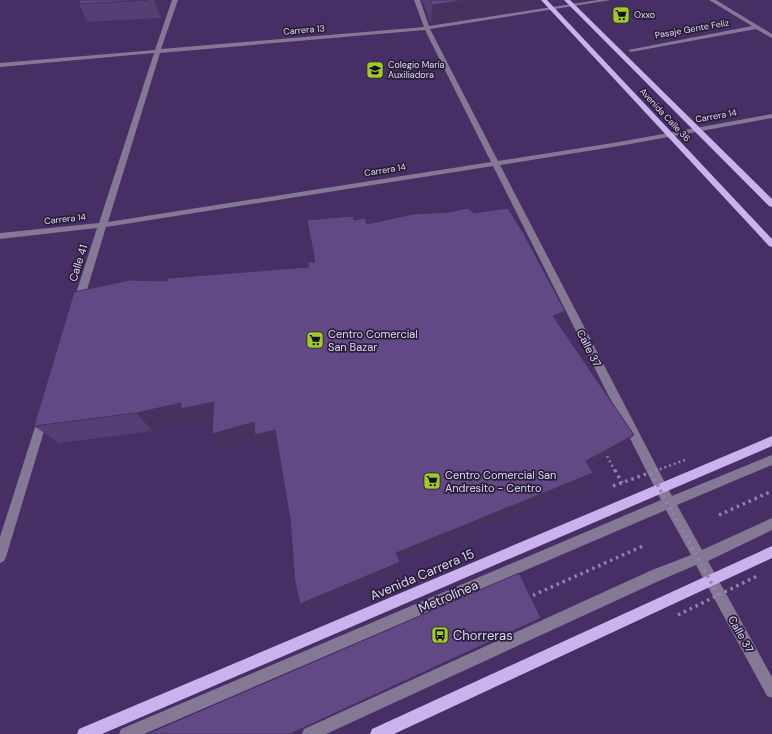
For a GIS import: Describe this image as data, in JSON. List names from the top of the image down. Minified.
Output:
{"streets":{"main road":["Avenida Calle 36","Avenida Carrera 15"],"street":["Pasaje Gente Feliz","Carrera 13","Carrera 14","Calle 41","Calle 37","Metrolínea"]},"crossings":[["Carrera 13","Avenida Calle 36"],["Carrera 13","Calle 41"],["Carrera 13","Calle 37"],["Avenida Calle 36","Carrera 14"],["Carrera 14","Calle 41"],["Carrera 14","Calle 37"],["Calle 37","Avenida Carrera 15"],["Calle 37","Metrolínea"]],"places":{"supermarket":["Oxxo","Centro Comercial San Bazar","Centro Comercial San Andresito - Centro"],"school or university":["Colegio María Auxiliadora"],"bus stop":["Chorreras"]}}
